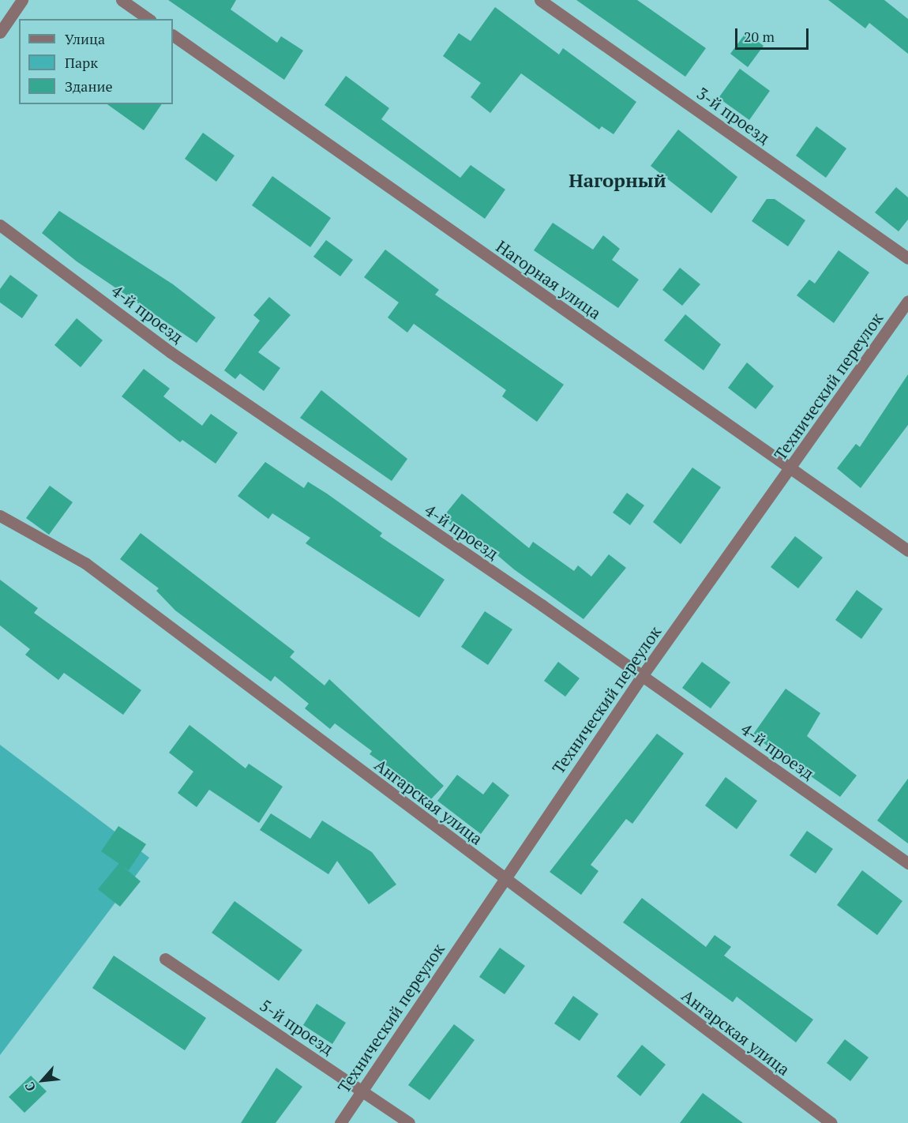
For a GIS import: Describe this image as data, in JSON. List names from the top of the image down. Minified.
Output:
{"streets":{"street":["3-й проезд","Нагорная улица","4-й проезд","Технический переулок","Ангарская улица","5-й проезд"]},"crossings":[["Нагорная улица","Технический переулок"],["4-й проезд","Технический переулок"],["Технический переулок","Ангарская улица"],["Технический переулок","5-й проезд"]],"districts":["Нагорный"],"legend":["Улица","Парк","Здание"],"scale_bar":"20 m","north":"bottom left"}
